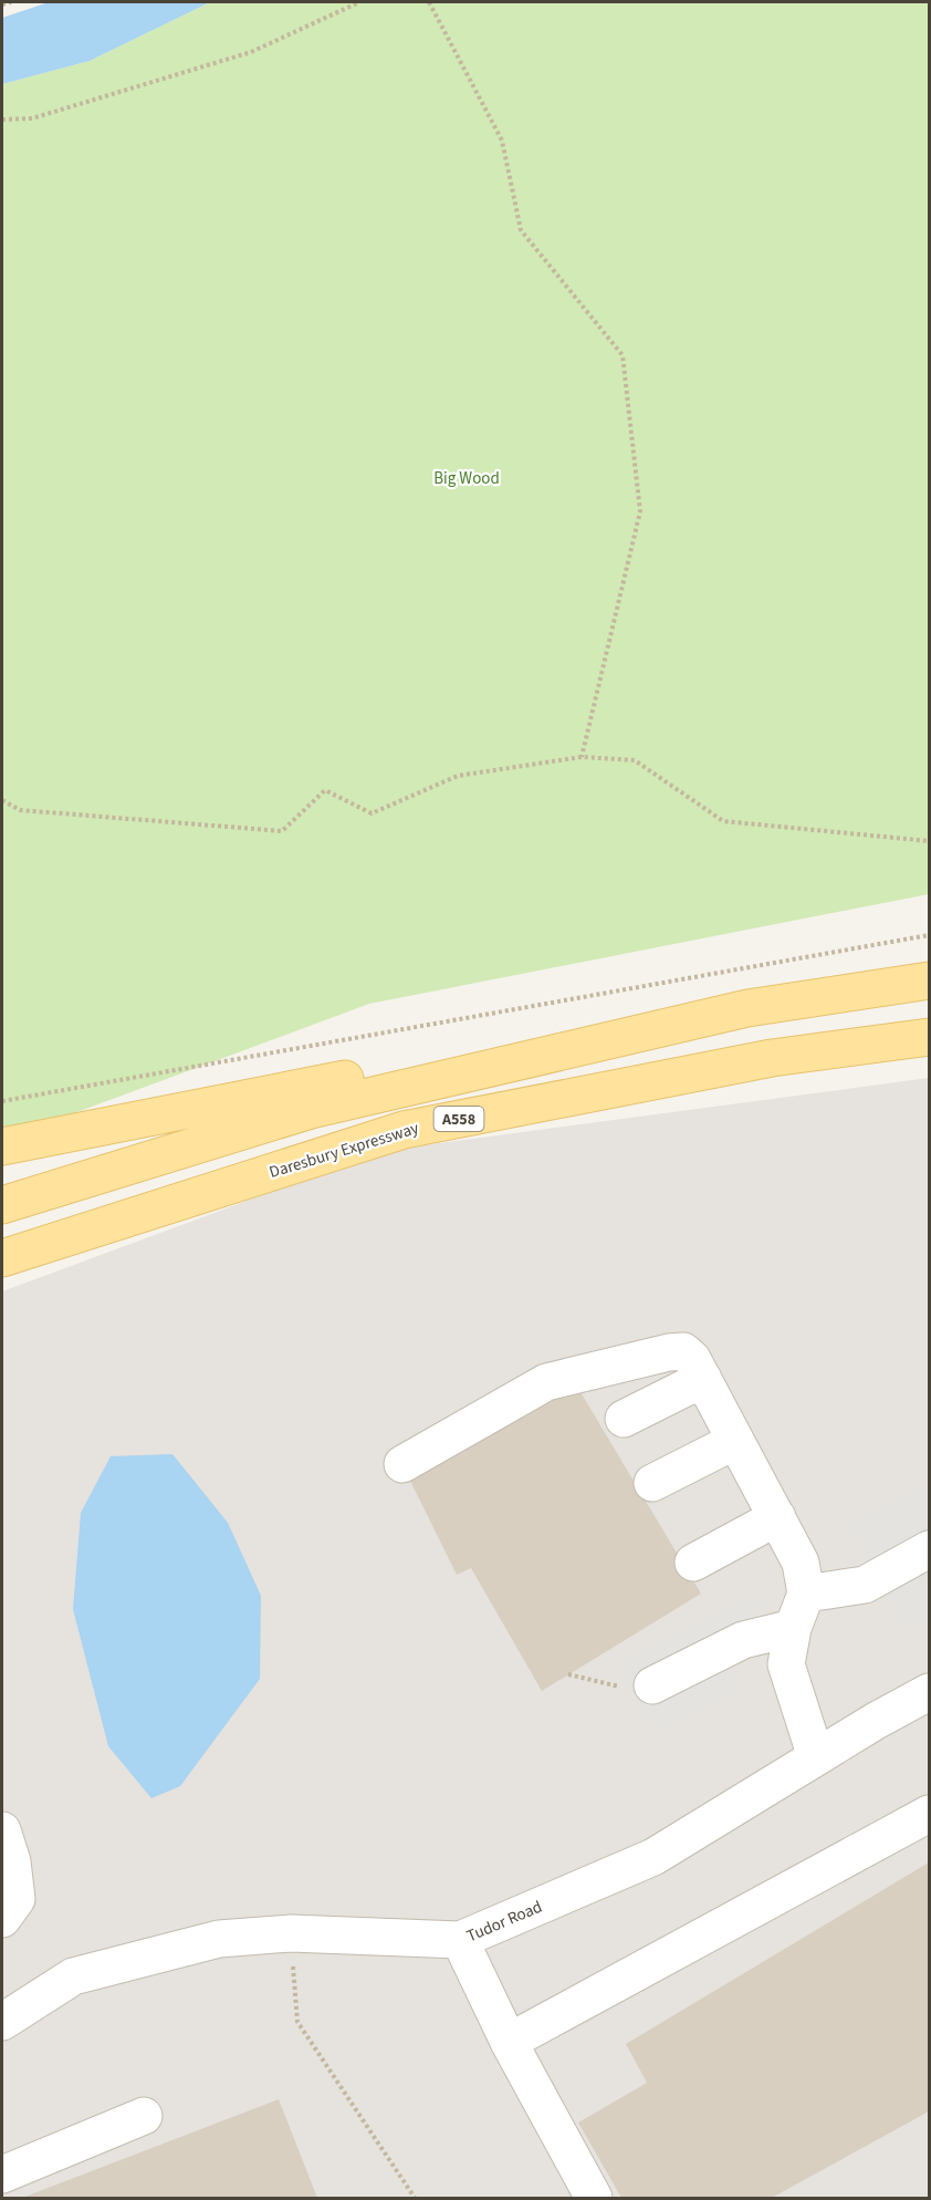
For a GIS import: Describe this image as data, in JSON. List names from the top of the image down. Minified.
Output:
{"streets":{"main road":["A558","Daresbury Expressway"],"street":["Tudor Road"]},"parks":["Big Wood"]}
